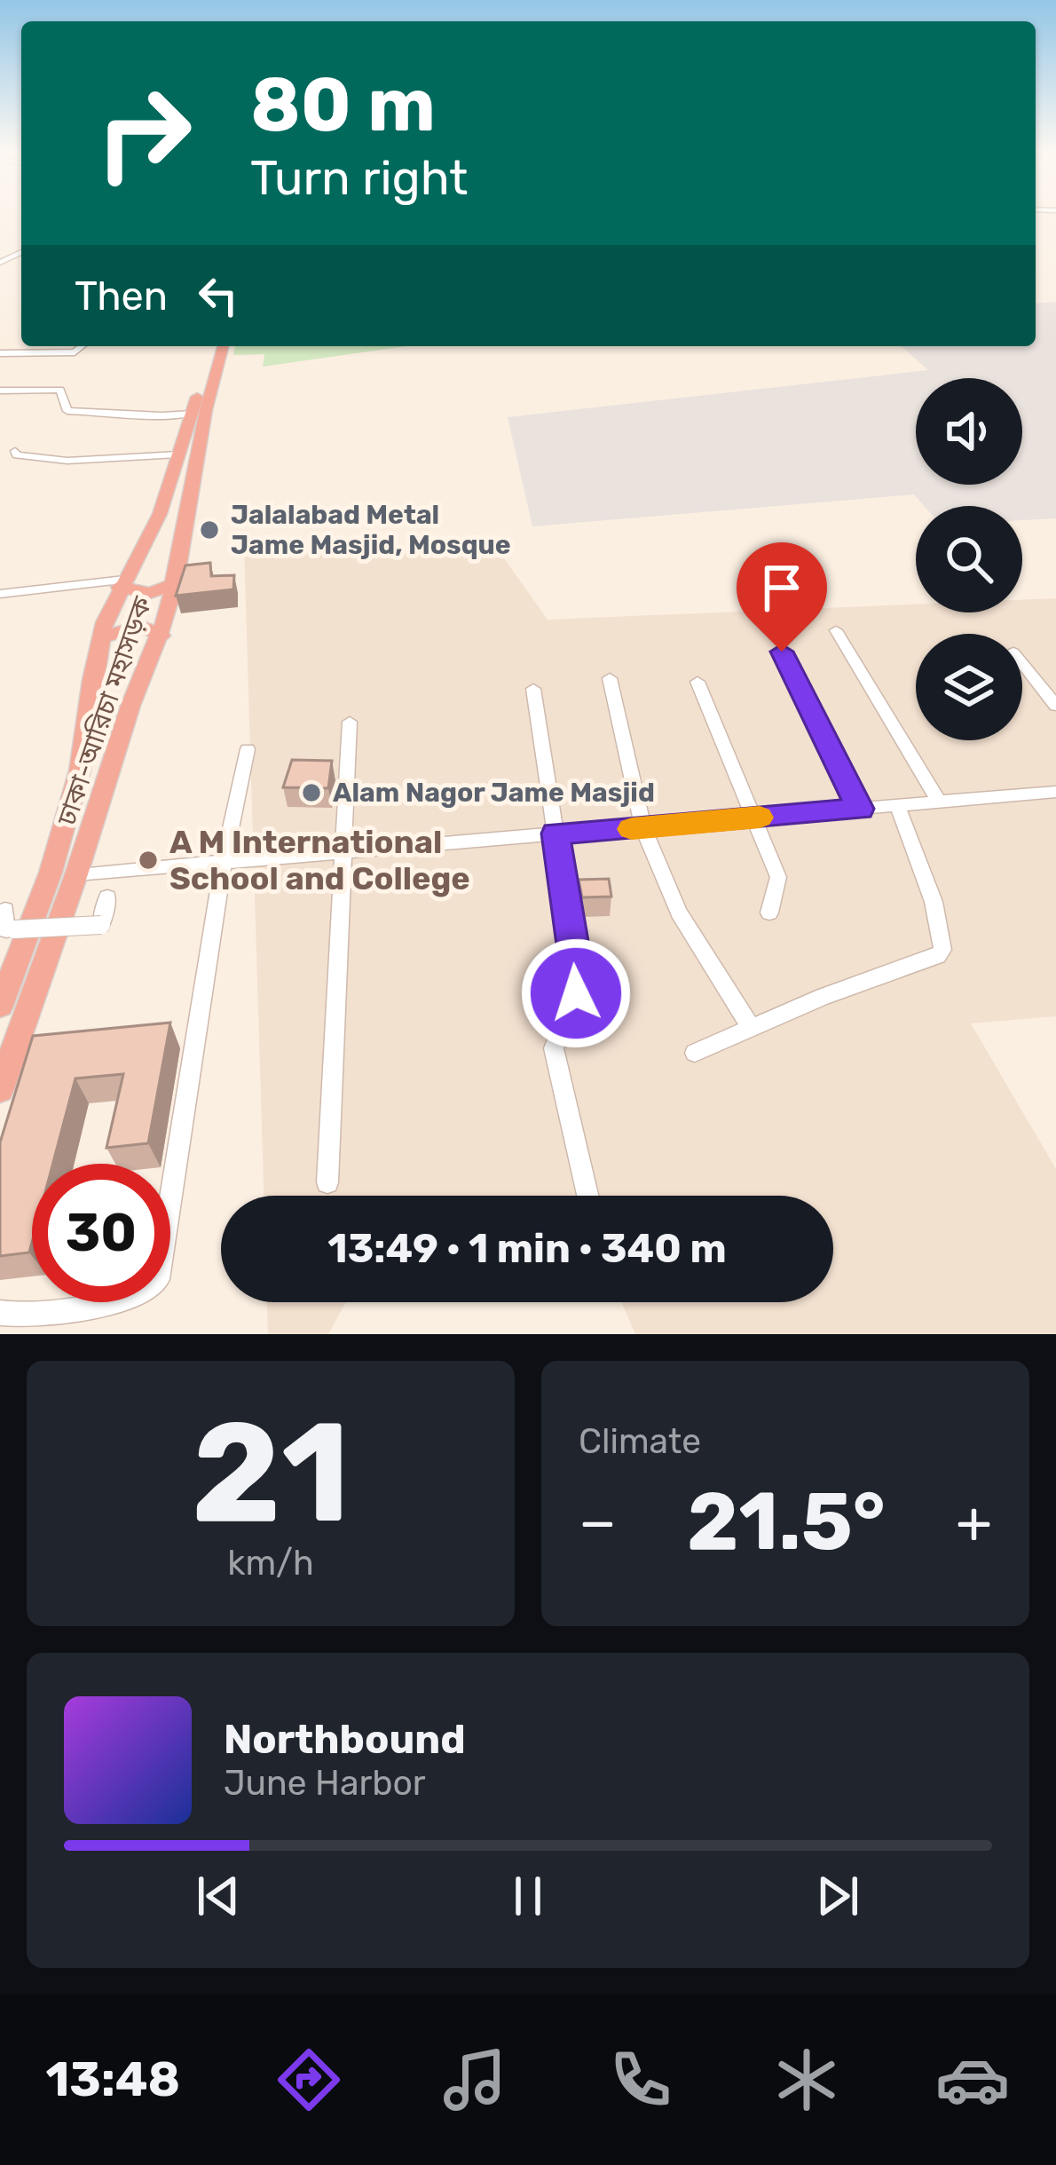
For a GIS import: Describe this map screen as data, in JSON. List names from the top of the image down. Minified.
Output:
{"streets":{"highway":["ঢাকা-আরিচা মহাসড়ক"]},"places":["Jalalabad Metal Jame Masjid, Mosque","Alam Nagor Jame Masjid","A M International School and College"],"page":{"turn":["80 m","Turn right"],"then":"Then","limit":"30","trip":"13:49 · 1 min · 340 m","tile":[["21","km/h"],"Climate"],"heat":["−","21.5°","+"],"song":["Northbound","June Harbor"],"tabs":"13:48"}}
